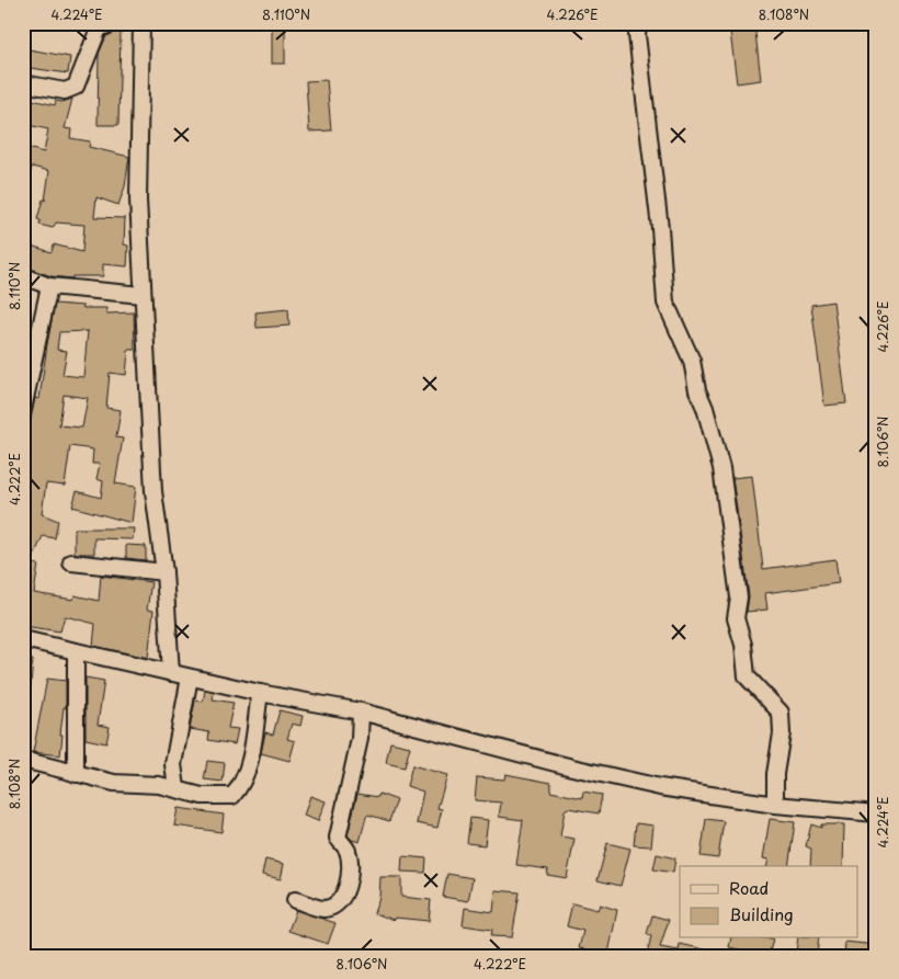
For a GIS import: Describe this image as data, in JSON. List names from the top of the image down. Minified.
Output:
{"legend":["Road","Building"],"coordinates":["4.224°E","8.110°N","4.226°E","8.108°N","8.106°N","4.222°E"]}
